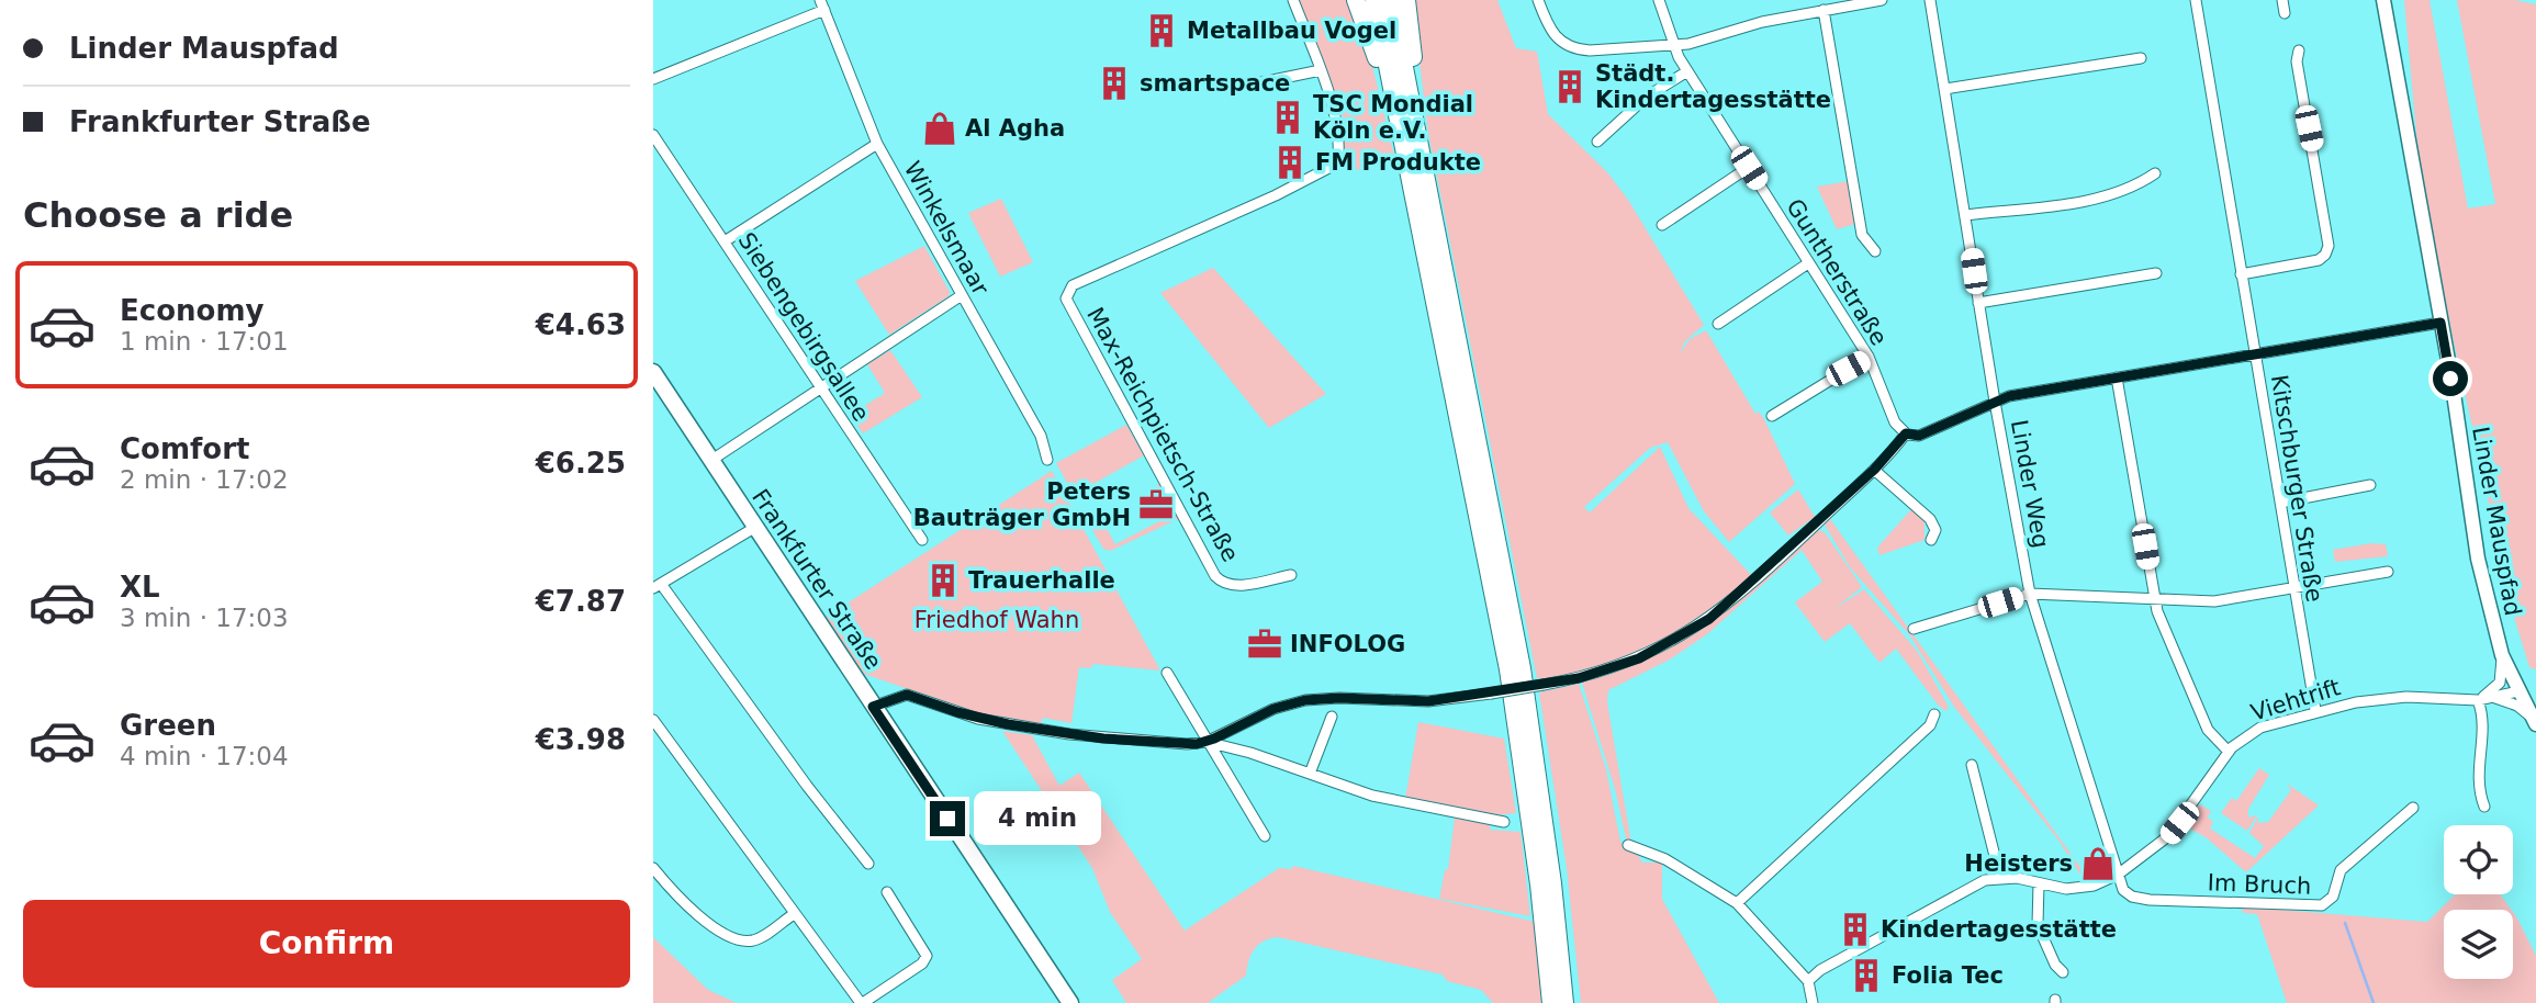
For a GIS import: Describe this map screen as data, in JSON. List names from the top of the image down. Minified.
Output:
{"streets":{"main road":["Frankfurter Straße"],"street":["Winkelsmaar","Guntherstraße","Siebengebirgsallee","Max-Reichpietsch-Straße","Linder Weg","Kitschburger Straße","Linder Mauspfad","Viehtrift","Im Bruch"]},"crossings":[["Linder Weg","Viehtrift"],["Linder Weg","Im Bruch"],["Kitschburger Straße","Viehtrift"],["Linder Mauspfad","Viehtrift"],["Viehtrift","Im Bruch"]],"parks":["Friedhof Wahn"],"places":{"building":["Metallbau Vogel","smartspace","Städt. Kindertagesstätte","TSC Mondial Köln e.V.","FM Produkte","Trauerhalle","Kindertagesstätte","Folia Tec"],"shop":["Al Agha","Heisters"],"office":["Peters Bauträger GmbH","INFOLOG"]},"page":{"banner":["Linder Mauspfad","Frankfurter Straße"],"heading":"Choose a ride","list":[{"name":"Economy","note":"1 min · 17:01","value":"€4.63"},{"name":"Comfort","note":"2 min · 17:02","value":"€6.25"},{"name":"XL","note":"3 min · 17:03","value":"€7.87"},{"name":"Green","note":"4 min · 17:04","value":"€3.98"}],"bubble":"4 min","buttons":"Confirm"}}
